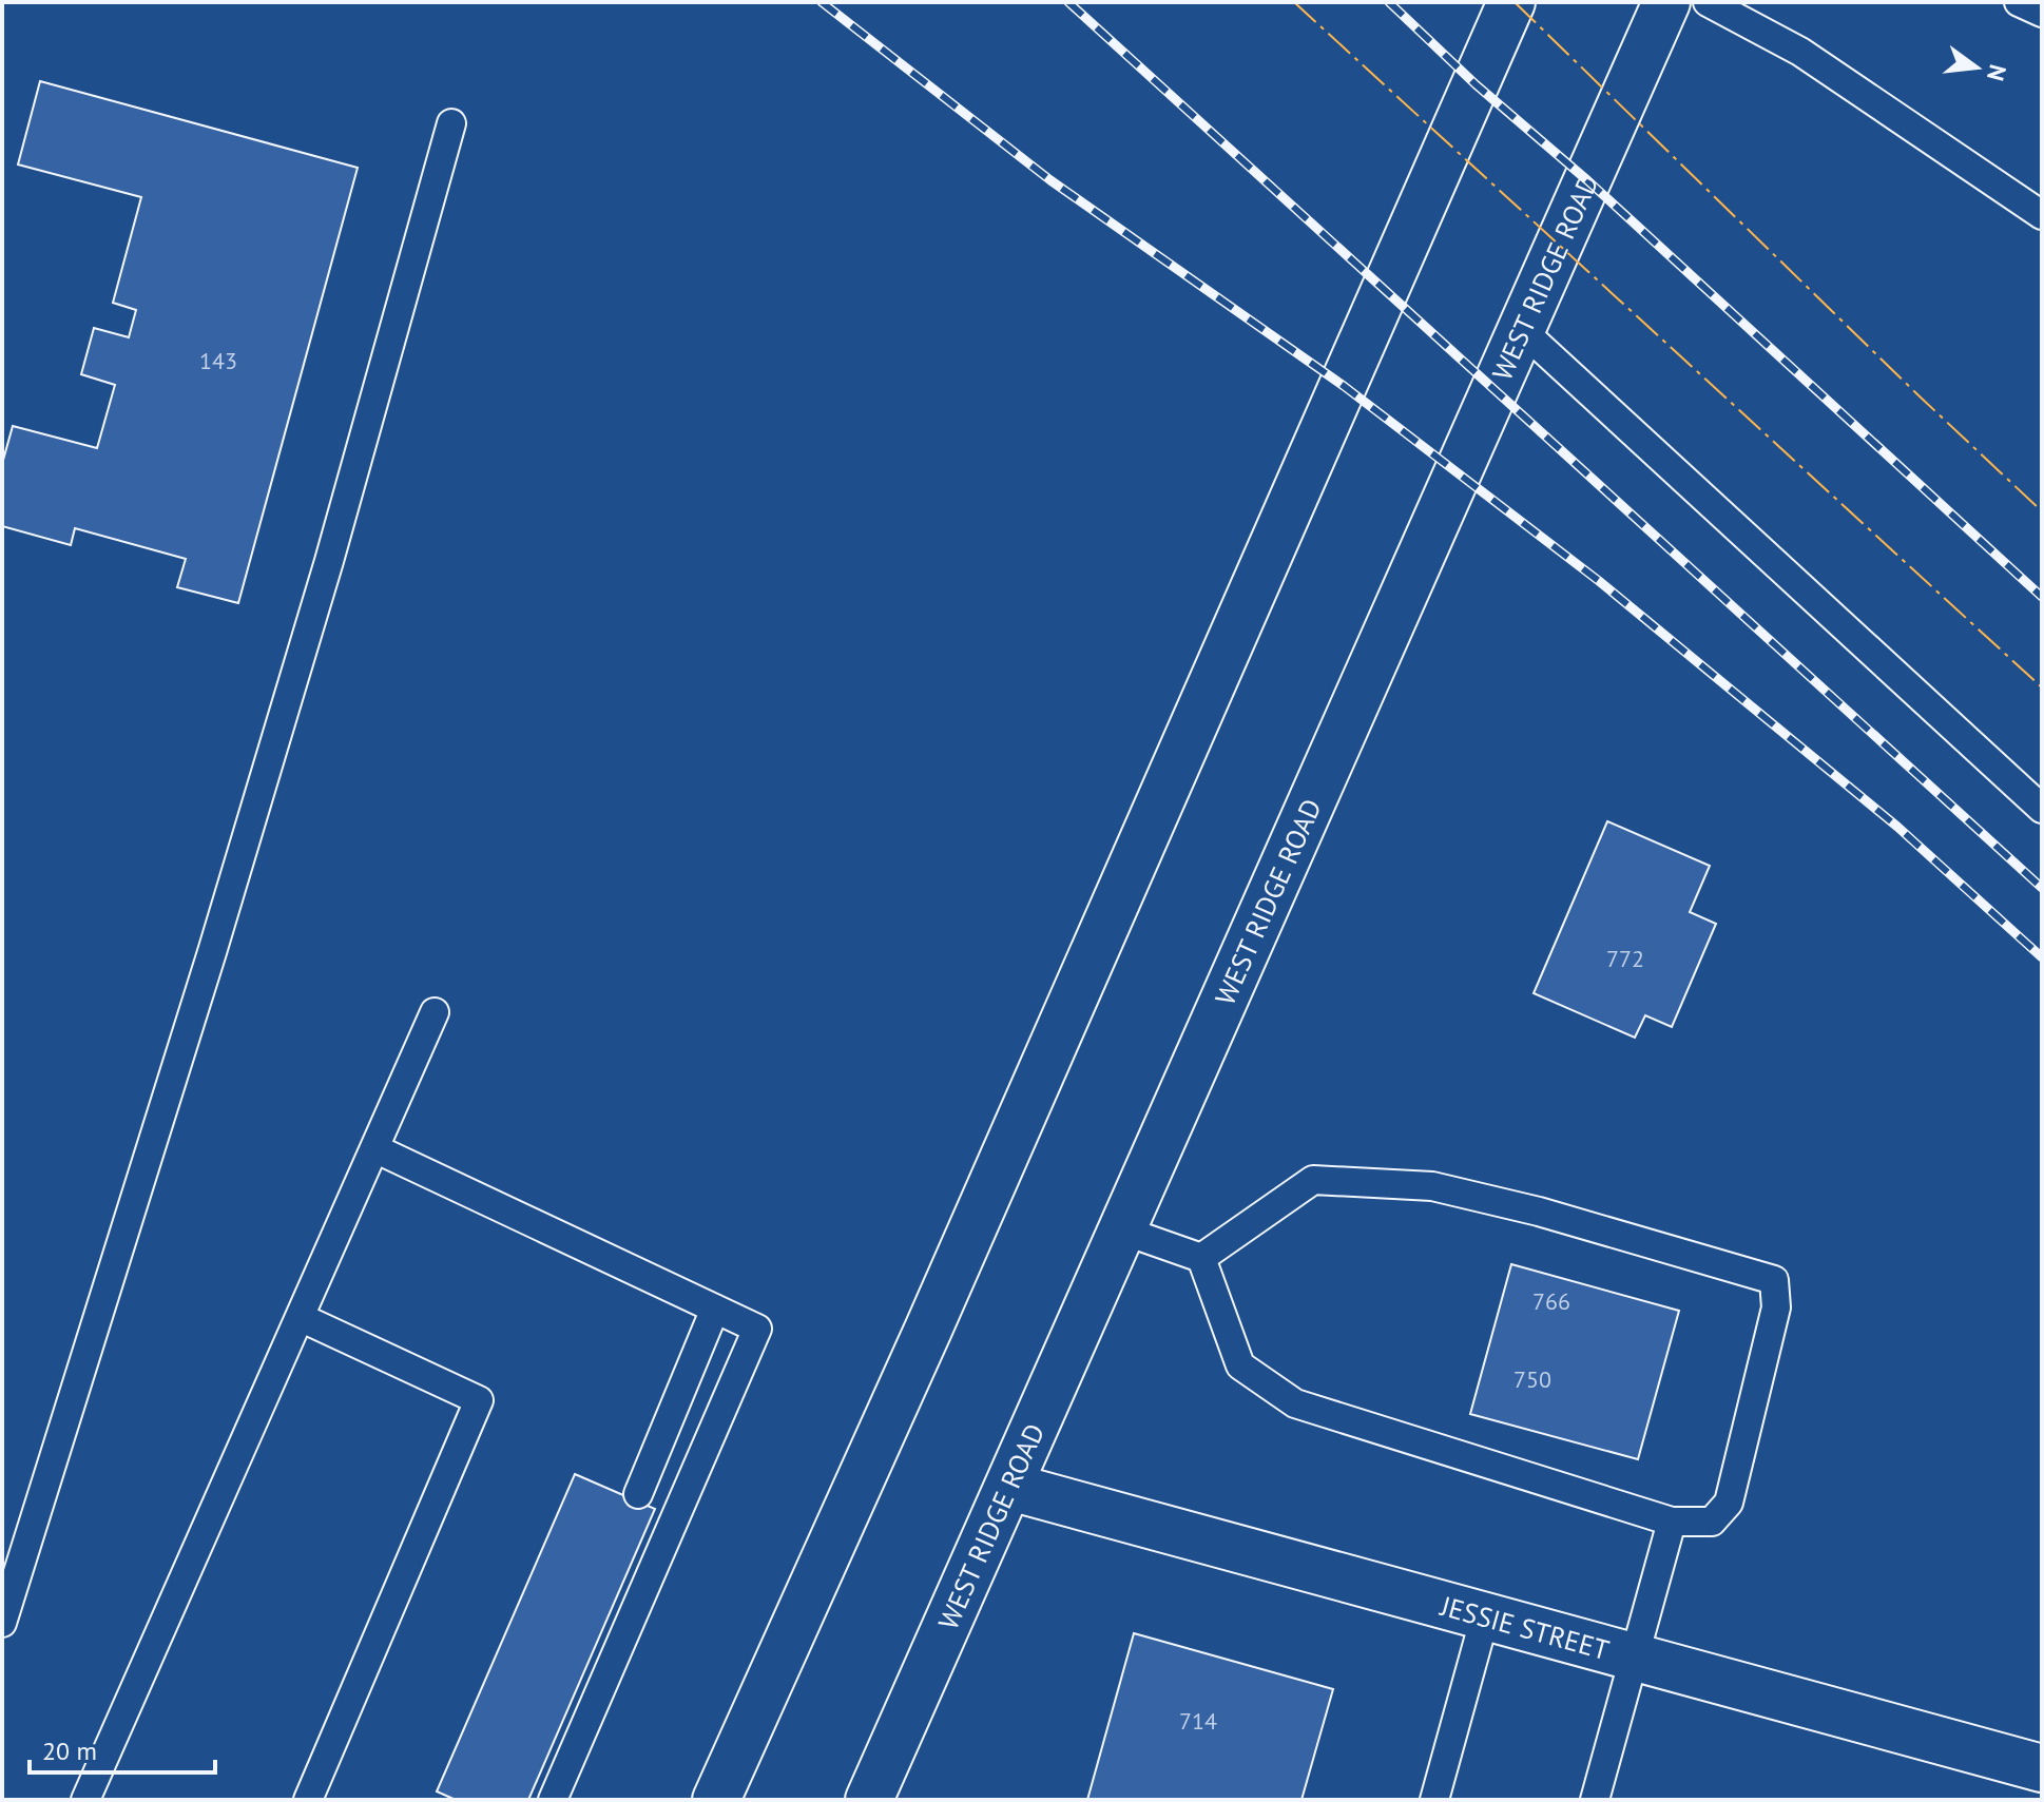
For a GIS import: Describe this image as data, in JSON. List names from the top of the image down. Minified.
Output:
{"streets":{"main road":["WEST RIDGE ROAD","JESSIE STREET"]},"crossings":[["WEST RIDGE ROAD","JESSIE STREET"]],"house_numbers":["143","772","766","750","714"],"scale_bar":"20 m","north":"right"}
